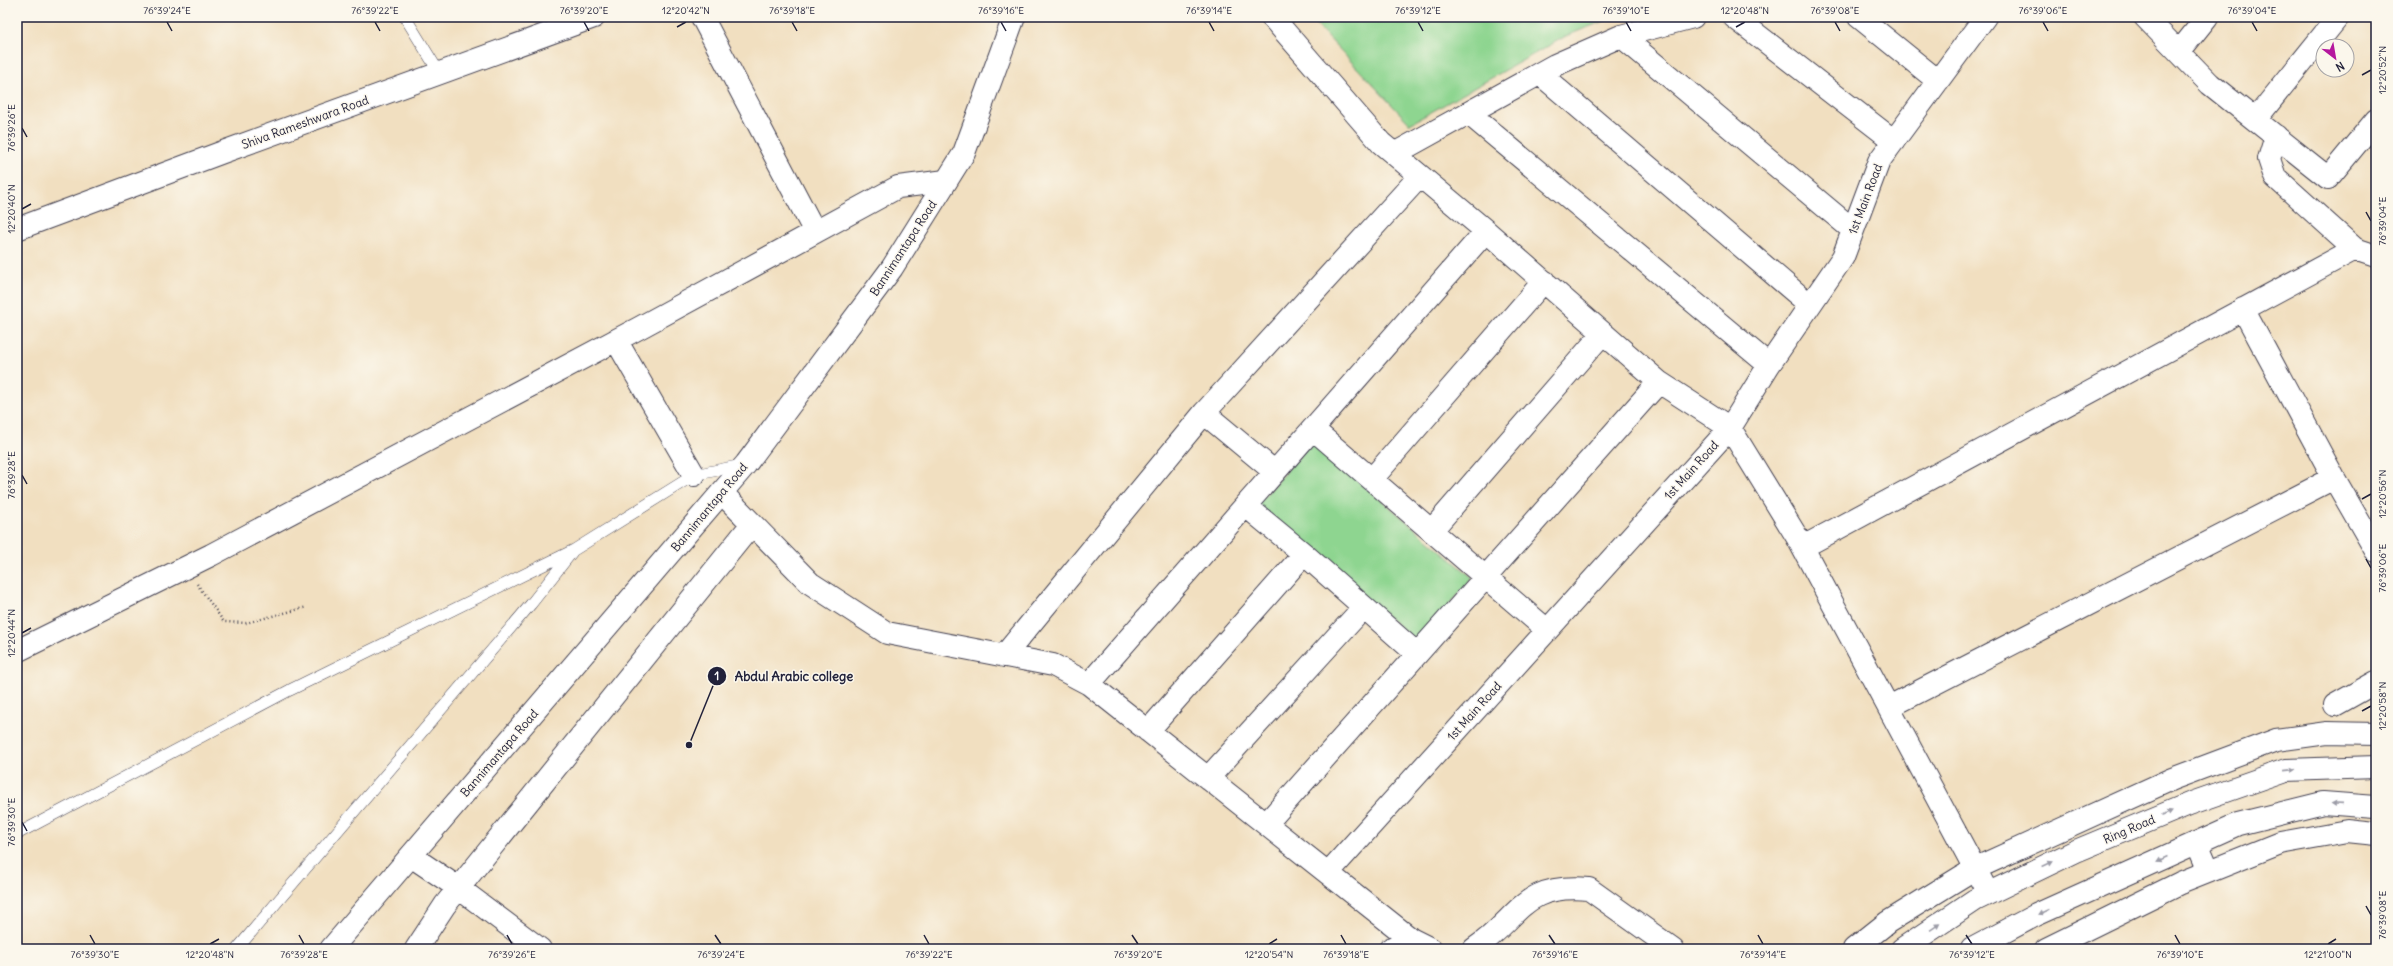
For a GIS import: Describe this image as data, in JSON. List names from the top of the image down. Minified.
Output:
{"streets":{"main road":["Shiva Rameshwara Road","1st Main Road","Bannimantapa Road","Ring Road"]},"places":["Abdul Arabic college"],"north":"bottom right","coordinates":["76°39'24\"E","76°39'22\"E","76°39'20\"E","12°20'42\"N","76°39'18\"E","76°39'16\"E","76°39'14\"E","76°39'12\"E","76°39'10\"E","12°20'48\"N","76°39'08\"E","76°39'06\"E","76°39'04\"E","12°20'52\"N","76°39'26\"E","12°20'40\"N","76°39'28\"E","12°20'56\"N","12°20'44\"N","12°20'58\"N","76°39'30\"E","12°20'54\"N","12°21'00\"N"]}
